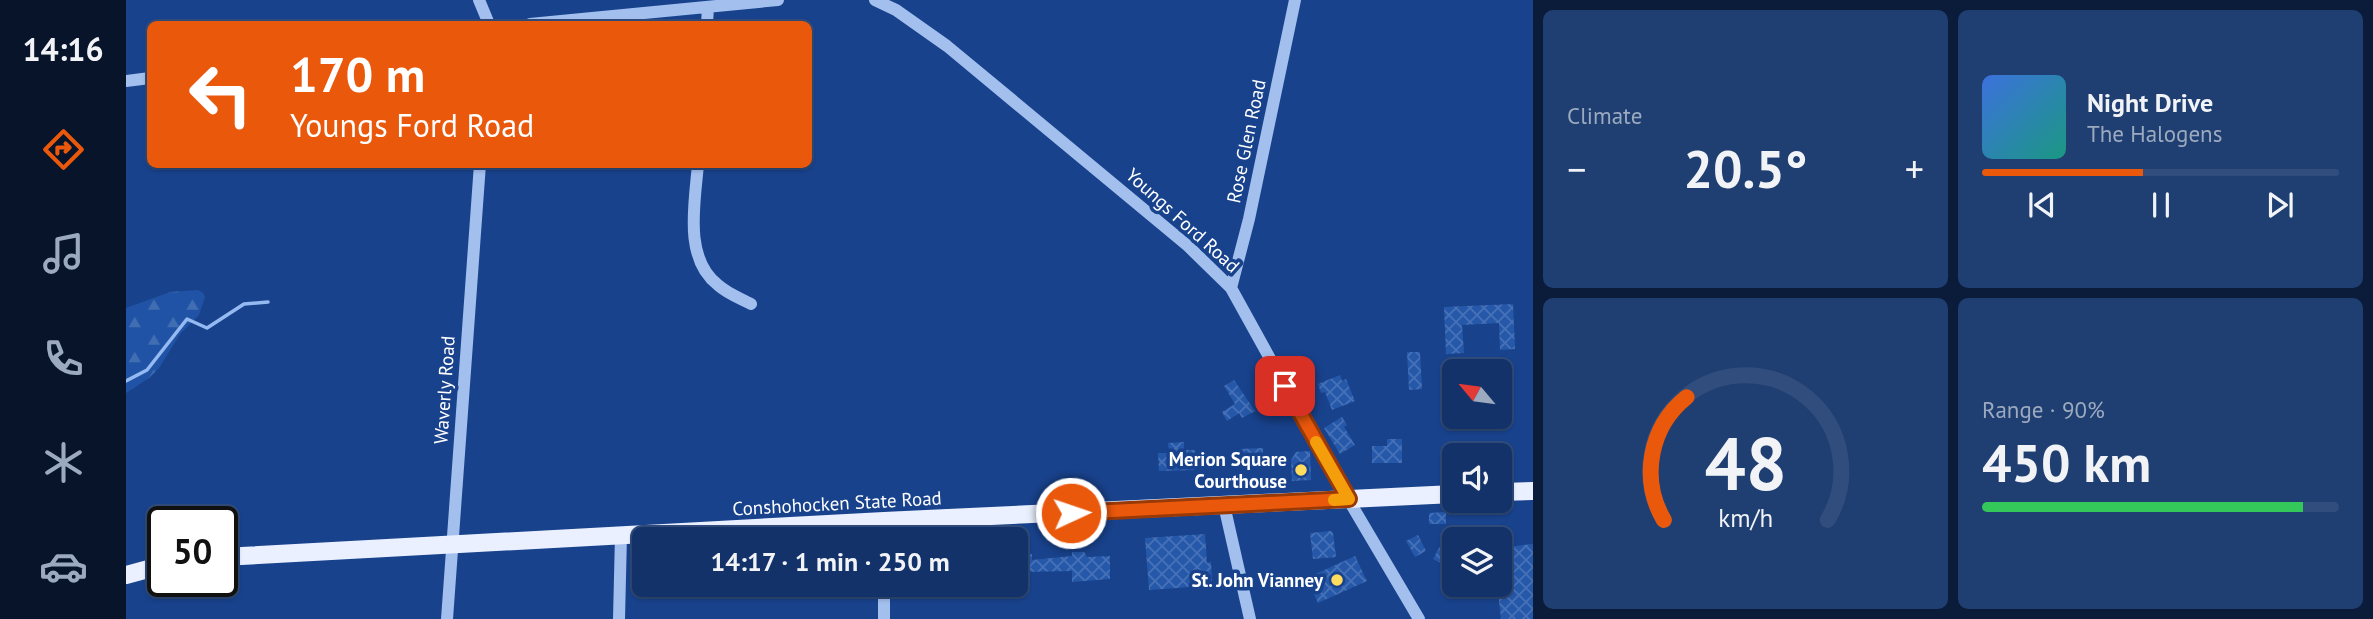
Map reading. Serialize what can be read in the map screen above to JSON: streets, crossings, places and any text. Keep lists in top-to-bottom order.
{
  "streets": {
    "main road": ["Conshohocken State Road"],
    "street": ["Rose Glen Road", "Youngs Ford Road", "Waverly Road"]
  },
  "crossings": [
    ["Rose Glen Road", "Youngs Ford Road"],
    ["Youngs Ford Road", "Conshohocken State Road"],
    ["Waverly Road", "Conshohocken State Road"]
  ],
  "places": ["Merion Square Courthouse", "St. John Vianney"],
  "north": "top left",
  "page": {
    "tabs": "14:16",
    "tile": [
      "Climate",
      ["Range · 90%", "450 km"]
    ],
    "turn": ["170 m", "Youngs Ford Road"],
    "song": ["Night Drive", "The Halogens"],
    "heat": ["−", "20.5°", "+"],
    "limit": "50",
    "trip": "14:17 · 1 min · 250 m",
    "gauge": ["48", "km/h"]
  }
}
